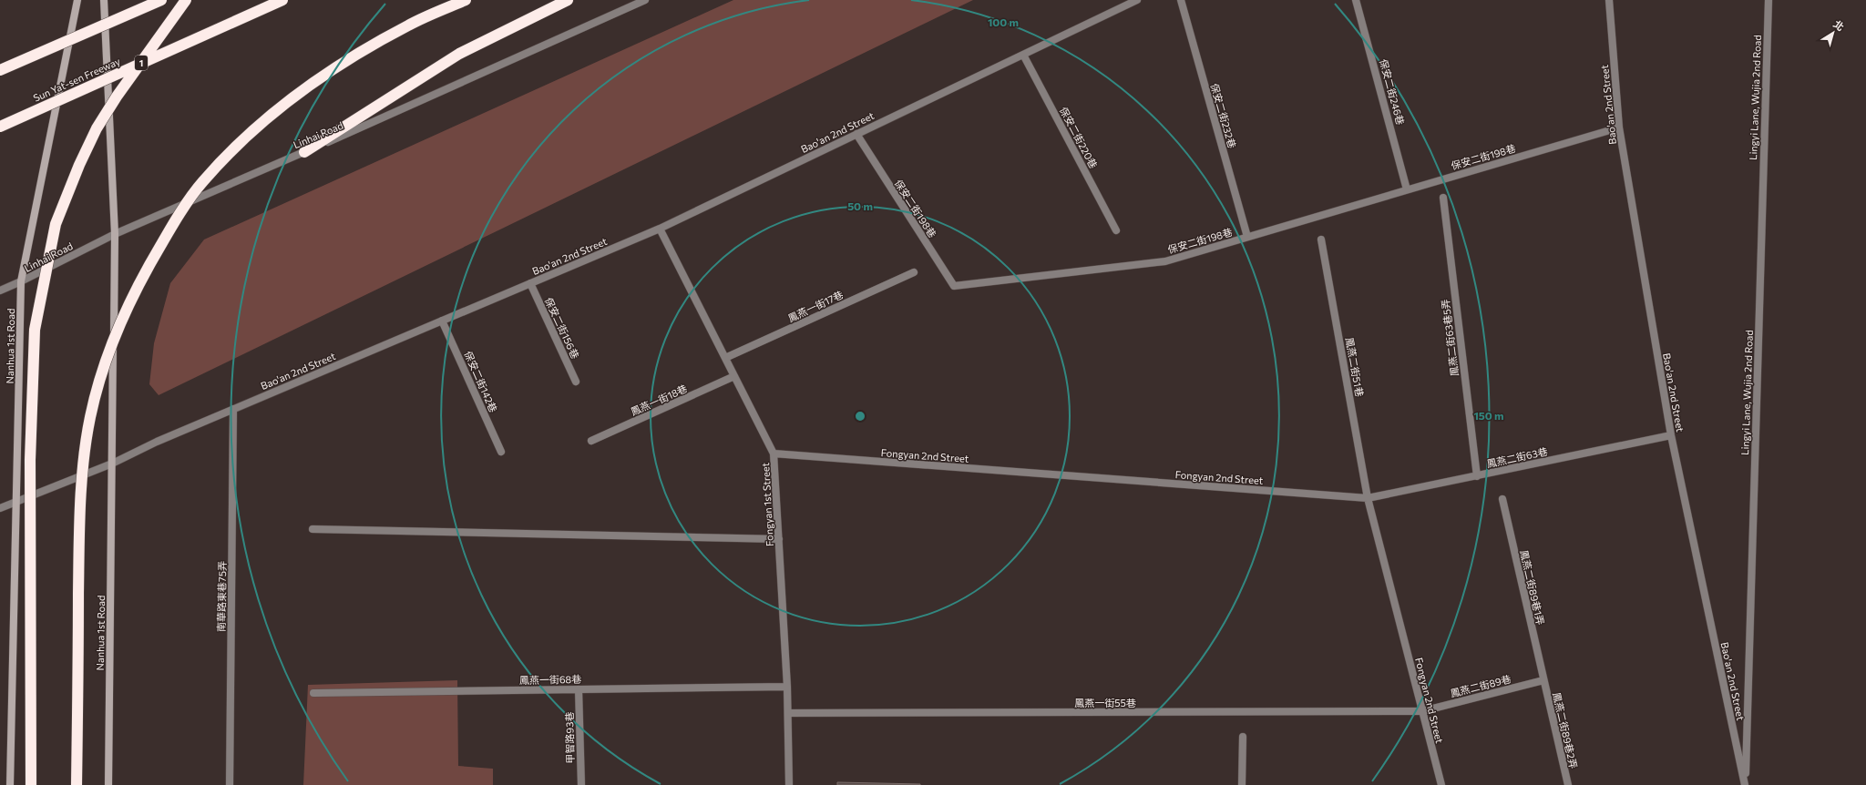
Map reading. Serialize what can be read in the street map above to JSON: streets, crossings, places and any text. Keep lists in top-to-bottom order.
{
  "streets": {
    "highway": ["1", "Sun Yat-sen Freeway"],
    "main road": ["Nanhua 1st Road"],
    "street": [
      "保安二街246巷",
      "Lingyi Lane, Wujia 2nd Road",
      "Bao'an 2nd Street",
      "保安二街232巷",
      "Linhai Road",
      "保安二街220巷",
      "保安二街198巷",
      "鳳燕一街17巷",
      "保安二街156巷",
      "鳳燕二街63巷5弄",
      "鳳燕二街51巷",
      "保安二街142巷",
      "鳳燕一街18巷",
      "Fongyan 2nd Street",
      "鳳燕二街63巷",
      "Fongyan 1st Street",
      "鳳燕二街89巷1弄",
      "南華路東巷75弄",
      "鳳燕一街68巷",
      "鳳燕二街89巷",
      "鳳燕一街55巷",
      "鳳燕二街89巷2弄",
      "甲智路93巷"
    ]
  },
  "crossings": [
    ["保安二街246巷", "保安二街198巷"],
    ["Lingyi Lane, Wujia 2nd Road", "Bao'an 2nd Street"],
    ["Bao'an 2nd Street", "保安二街220巷"],
    ["Bao'an 2nd Street", "保安二街198巷"],
    ["Bao'an 2nd Street", "保安二街156巷"],
    ["Bao'an 2nd Street", "Nanhua 1st Road"],
    ["Bao'an 2nd Street", "保安二街142巷"],
    ["Bao'an 2nd Street", "鳳燕二街63巷"],
    ["Bao'an 2nd Street", "Fongyan 1st Street"],
    ["Bao'an 2nd Street", "南華路東巷75弄"],
    ["保安二街232巷", "保安二街198巷"],
    ["Linhai Road", "Nanhua 1st Road"],
    ["鳳燕一街17巷", "Fongyan 1st Street"],
    ["鳳燕二街63巷5弄", "鳳燕二街63巷"],
    ["鳳燕二街51巷", "Fongyan 2nd Street"],
    ["鳳燕二街51巷", "鳳燕二街63巷"],
    ["鳳燕一街18巷", "Fongyan 1st Street"],
    ["Fongyan 2nd Street", "鳳燕二街63巷"],
    ["Fongyan 2nd Street", "Fongyan 1st Street"],
    ["Fongyan 2nd Street", "鳳燕二街89巷"],
    ["Fongyan 2nd Street", "鳳燕一街55巷"],
    ["Fongyan 1st Street", "鳳燕一街68巷"],
    ["Fongyan 1st Street", "鳳燕一街55巷"],
    ["鳳燕二街89巷1弄", "鳳燕二街89巷"],
    ["鳳燕二街89巷1弄", "鳳燕二街89巷2弄"],
    ["鳳燕一街68巷", "甲智路93巷"],
    ["鳳燕二街89巷", "鳳燕一街55巷"],
    ["鳳燕二街89巷", "鳳燕二街89巷2弄"]
  ],
  "north": "top right",
  "rings": ["100 m", "50 m", "150 m"]
}
